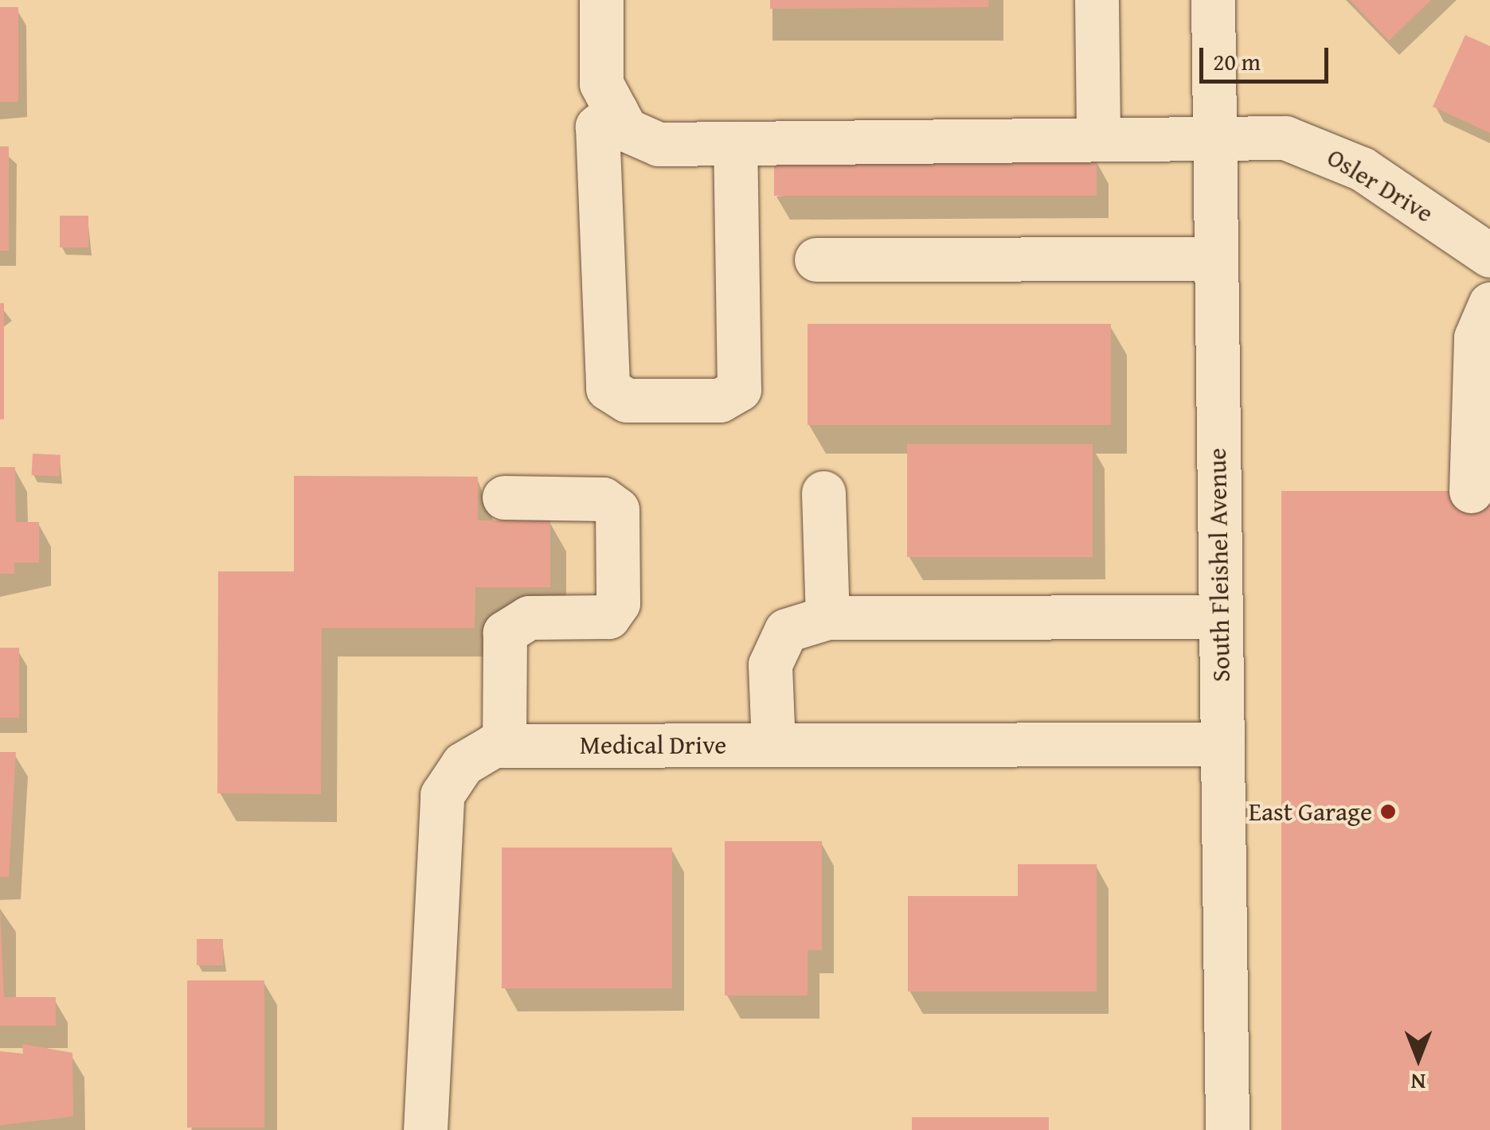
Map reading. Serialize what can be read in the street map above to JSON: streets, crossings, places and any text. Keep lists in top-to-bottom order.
{
  "streets": {
    "street": ["Osler Drive", "South Fleishel Avenue", "Medical Drive"]
  },
  "crossings": [
    ["Osler Drive", "South Fleishel Avenue"],
    ["South Fleishel Avenue", "Medical Drive"]
  ],
  "places": ["East Garage"],
  "scale_bar": "20 m",
  "north": "bottom"
}
